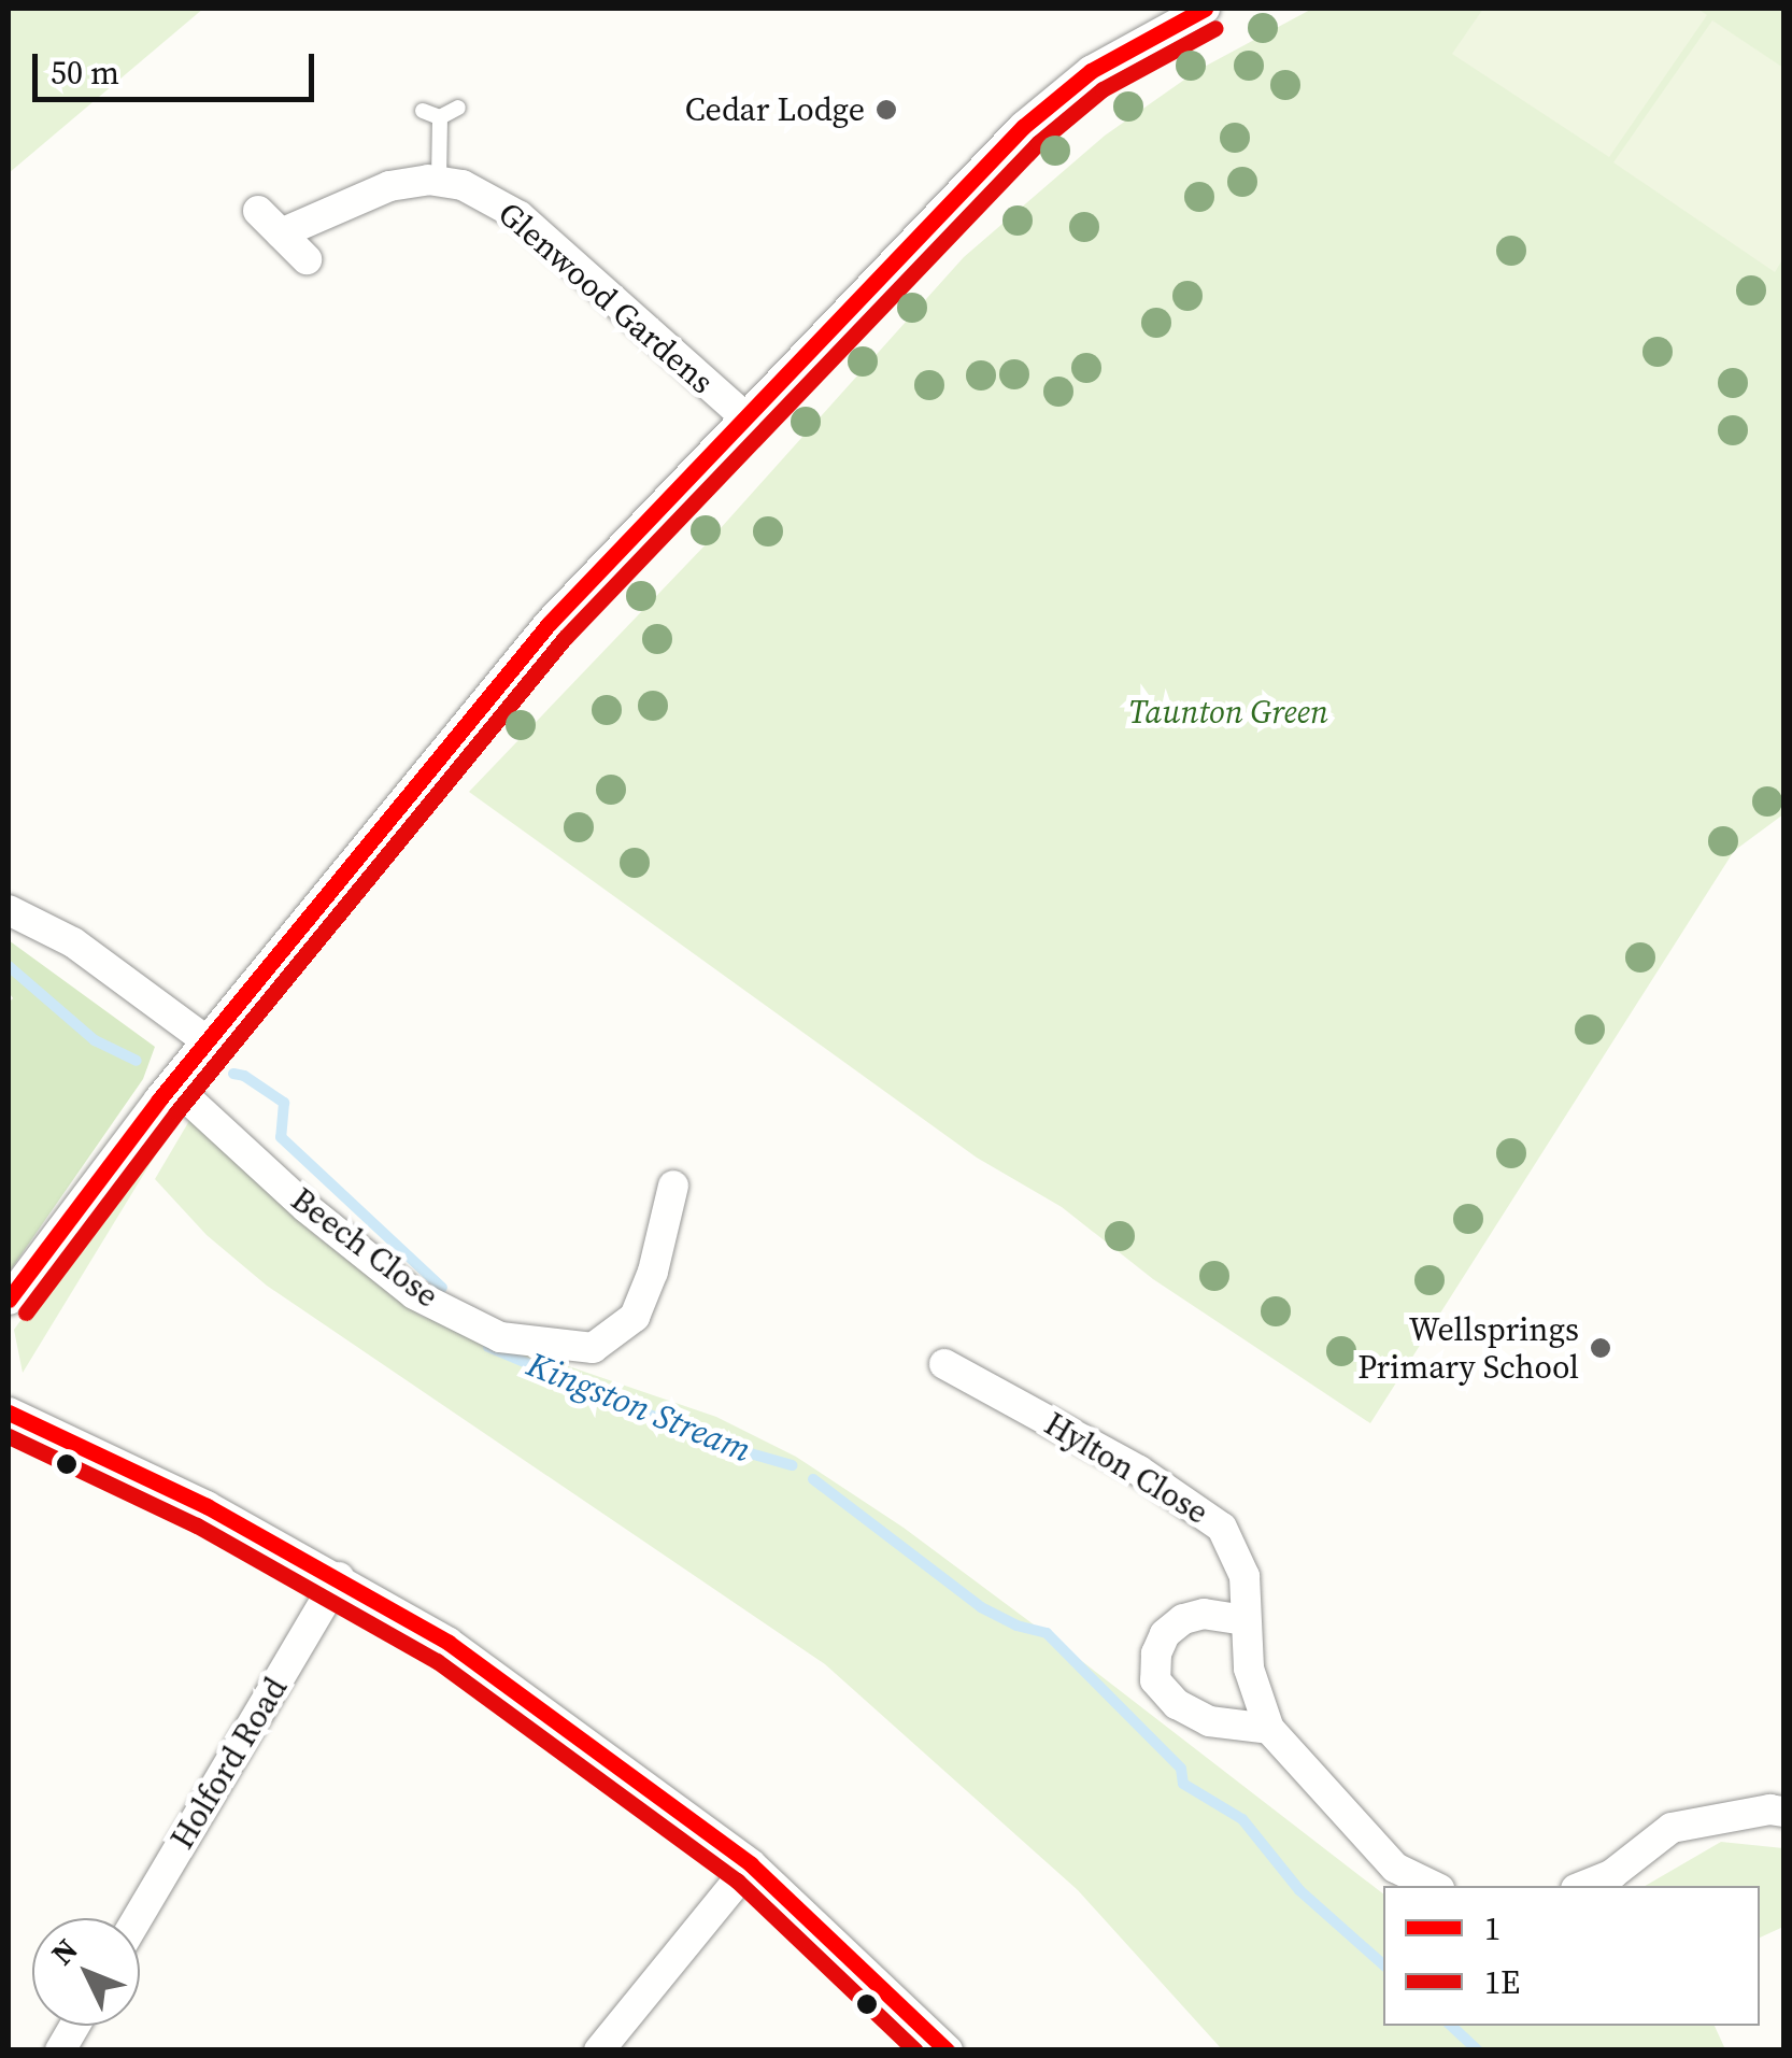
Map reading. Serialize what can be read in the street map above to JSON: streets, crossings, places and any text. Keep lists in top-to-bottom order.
{
  "streets": {
    "street": [
      "Glenwood Gardens",
      "Beech Close",
      "Hylton Close",
      "Holford Road"
    ]
  },
  "water": ["Kingston Stream"],
  "parks": ["Taunton Green"],
  "places": ["Cedar Lodge", "Wellsprings Primary School"],
  "lines": ["transit line 1", "transit line 1E"],
  "legend": ["1", "1E"],
  "scale_bar": "50 m",
  "north": "top left"
}
